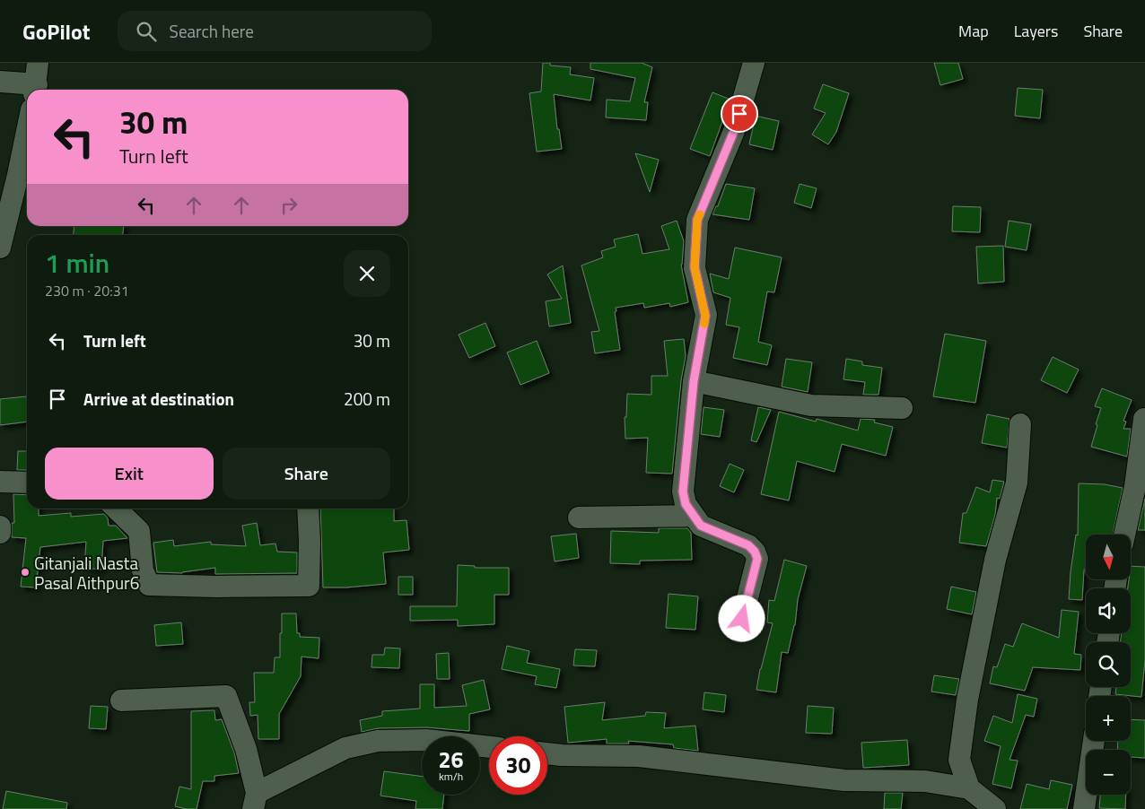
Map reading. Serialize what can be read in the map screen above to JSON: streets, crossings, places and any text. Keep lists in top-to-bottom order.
{
  "places": ["Gitanjali Nasta Pasal Aithpur6"],
  "north": "bottom",
  "page": {
    "header": "GoPilot",
    "search": "Search here",
    "nav": ["Map", "Layers", "Share"],
    "turn": ["30 m", "Turn left"],
    "heading": ["1 min", "230 m · 20:31"],
    "list": [
      {
        "name": "Turn left",
        "value": "30 m"
      },
      {
        "name": "Arrive at destination",
        "value": "200 m"
      }
    ],
    "buttons": ["Exit", "Share"],
    "map_buttons": ["+", "−"],
    "speed": "26 km/h",
    "limit": "30"
  }
}
